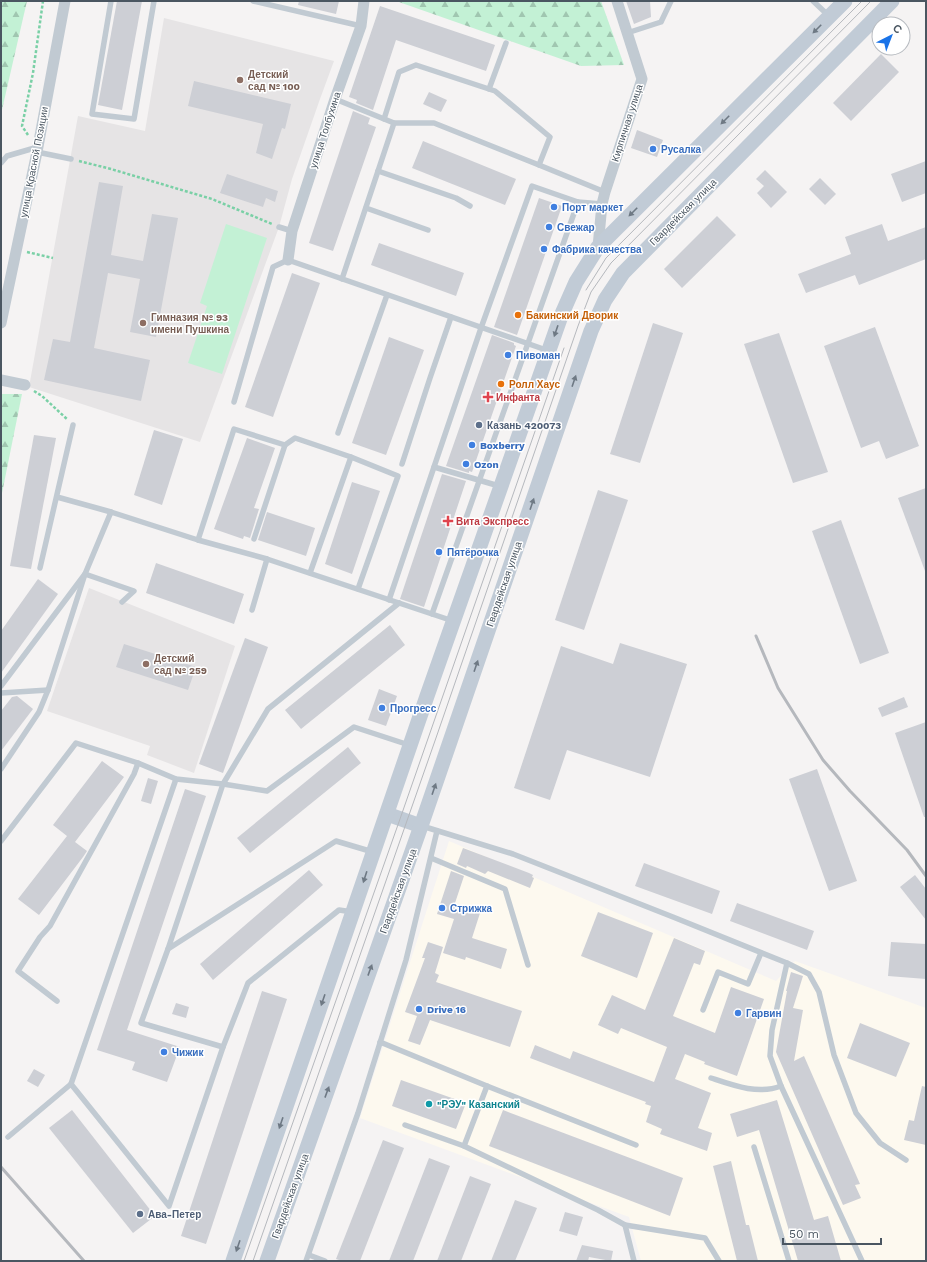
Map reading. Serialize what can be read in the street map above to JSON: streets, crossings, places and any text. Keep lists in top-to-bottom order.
{
  "streets": {
    "main road": ["Гвардейская улица"],
    "street": ["Кирпичная улица", "улица Толбухина", "улица Красной Позиции"]
  },
  "places": {
    "other": [
      "Детский сад № 100",
      "Русалка",
      "Порт маркет",
      "Свежар",
      "Фабрика качества",
      "Бакинский Дворик",
      "Гимназия № 93 имени Пушкина",
      "Пивоман",
      "Ролл Хаус",
      "Казань 420073",
      "Boxberry",
      "Ozon",
      "Пятёрочка",
      "Детский сад № 259",
      "Прогресс",
      "Стрижка",
      "Drive 16",
      "Гарвин",
      "Чижик",
      "\"РЭУ\" Казанский",
      "Ава-Петер"
    ],
    "health": ["Инфанта", "Вита Экспресс"]
  },
  "scale_bar": "50 m",
  "north": "top right"
}
